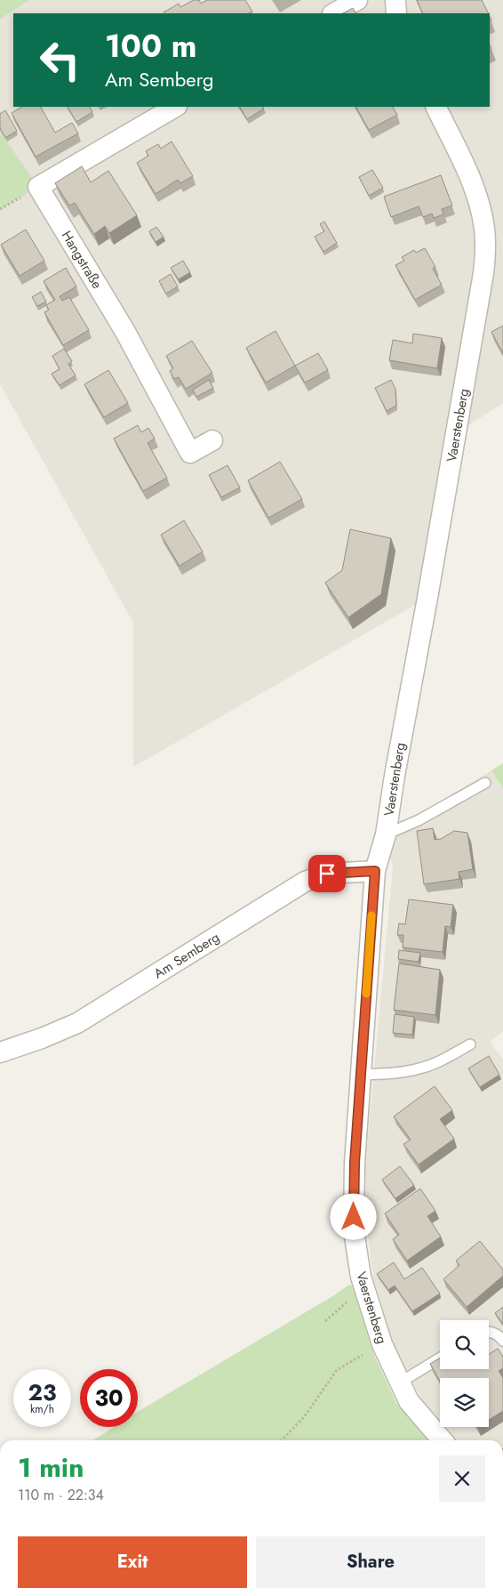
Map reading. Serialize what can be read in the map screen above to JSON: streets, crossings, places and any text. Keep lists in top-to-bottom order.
{
  "streets": {
    "street": ["Hangstraße", "Vaerstenberg", "Am Semberg"]
  },
  "crossings": [
    ["Vaerstenberg", "Am Semberg"]
  ],
  "page": {
    "turn": ["100 m", "Am Semberg"],
    "speed": "23 km/h",
    "limit": "30",
    "heading": ["1 min", "110 m · 22:34"],
    "buttons": ["Exit", "Share"]
  }
}
